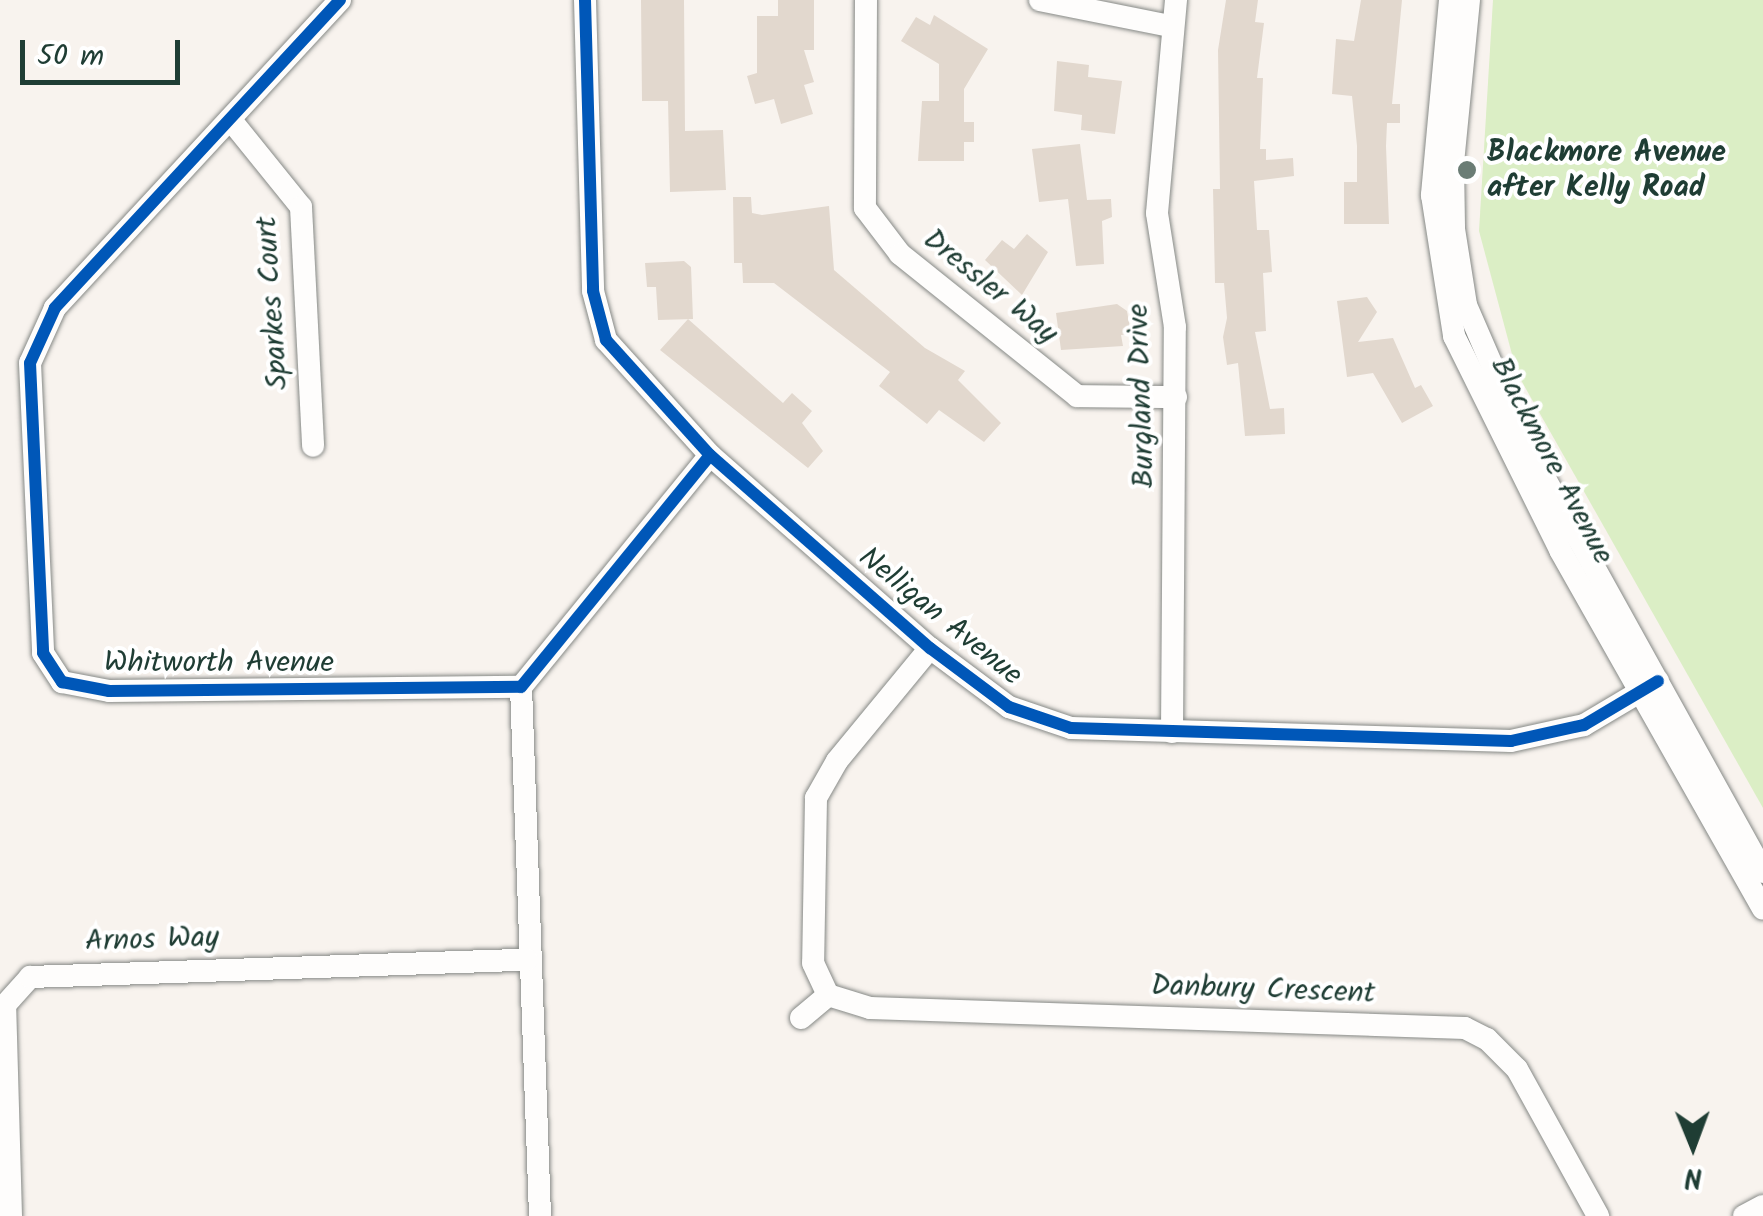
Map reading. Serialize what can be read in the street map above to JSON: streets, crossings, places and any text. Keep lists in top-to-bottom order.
{
  "streets": {
    "street": [
      "Dressler Way",
      "Sparkes Court",
      "Burgland Drive",
      "Blackmore Avenue",
      "Nelligan Avenue",
      "Whitworth Avenue",
      "Arnos Way",
      "Danbury Crescent"
    ]
  },
  "crossings": [
    ["Dressler Way", "Burgland Drive"],
    ["Sparkes Court", "Whitworth Avenue"],
    ["Burgland Drive", "Nelligan Avenue"],
    ["Blackmore Avenue", "Nelligan Avenue"]
  ],
  "places": ["Blackmore Avenue after Kelly Road"],
  "scale_bar": "50 m",
  "north": "bottom"
}
